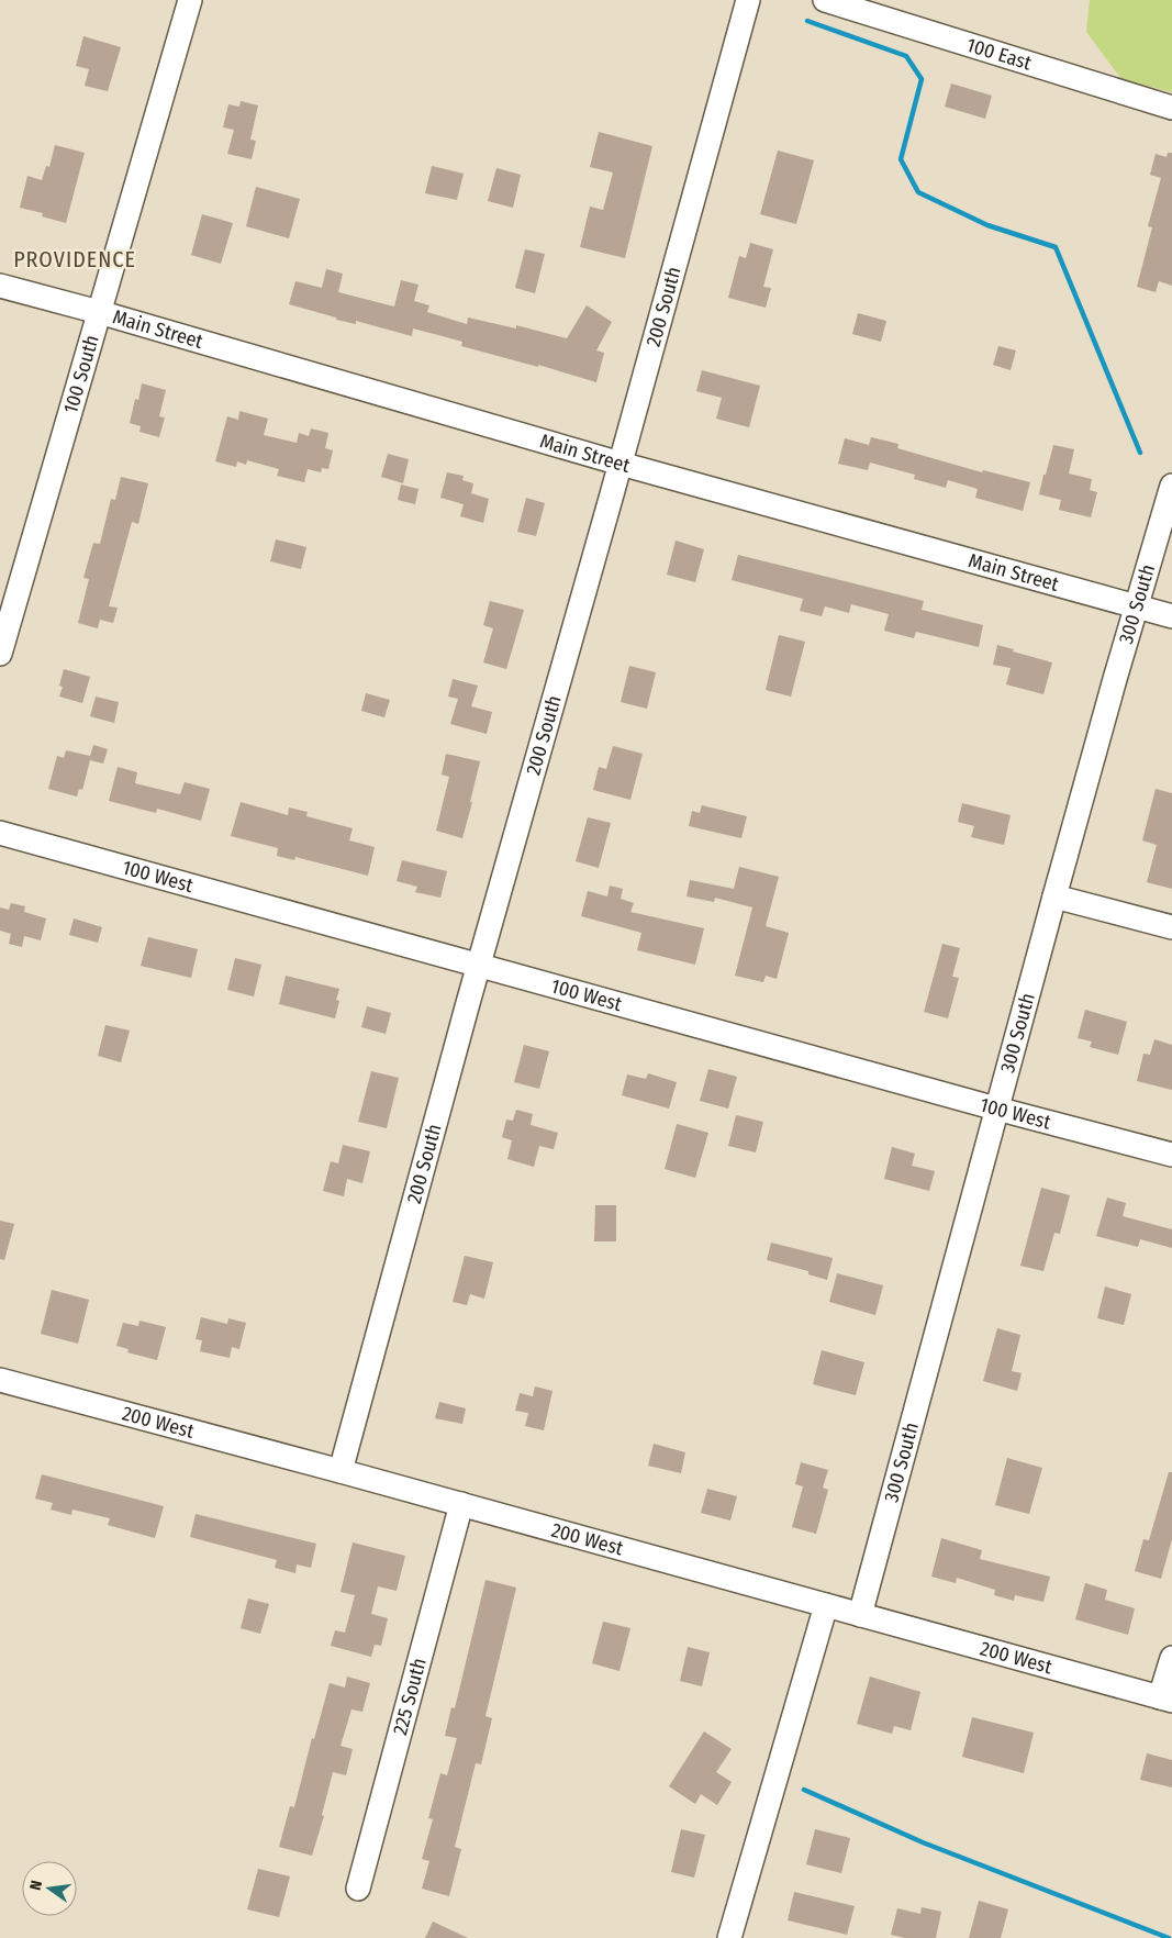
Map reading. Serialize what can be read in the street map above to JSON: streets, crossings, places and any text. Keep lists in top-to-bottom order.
{
  "streets": {
    "street": [
      "100 East",
      "200 South",
      "Main Street",
      "100 South",
      "300 South",
      "100 West",
      "200 West",
      "225 South"
    ]
  },
  "crossings": [
    ["200 South", "Main Street"],
    ["200 South", "100 West"],
    ["200 South", "200 West"],
    ["Main Street", "100 South"],
    ["Main Street", "300 South"],
    ["300 South", "100 West"],
    ["300 South", "200 West"],
    ["200 West", "225 South"]
  ],
  "districts": ["PROVIDENCE"],
  "north": "left"
}
